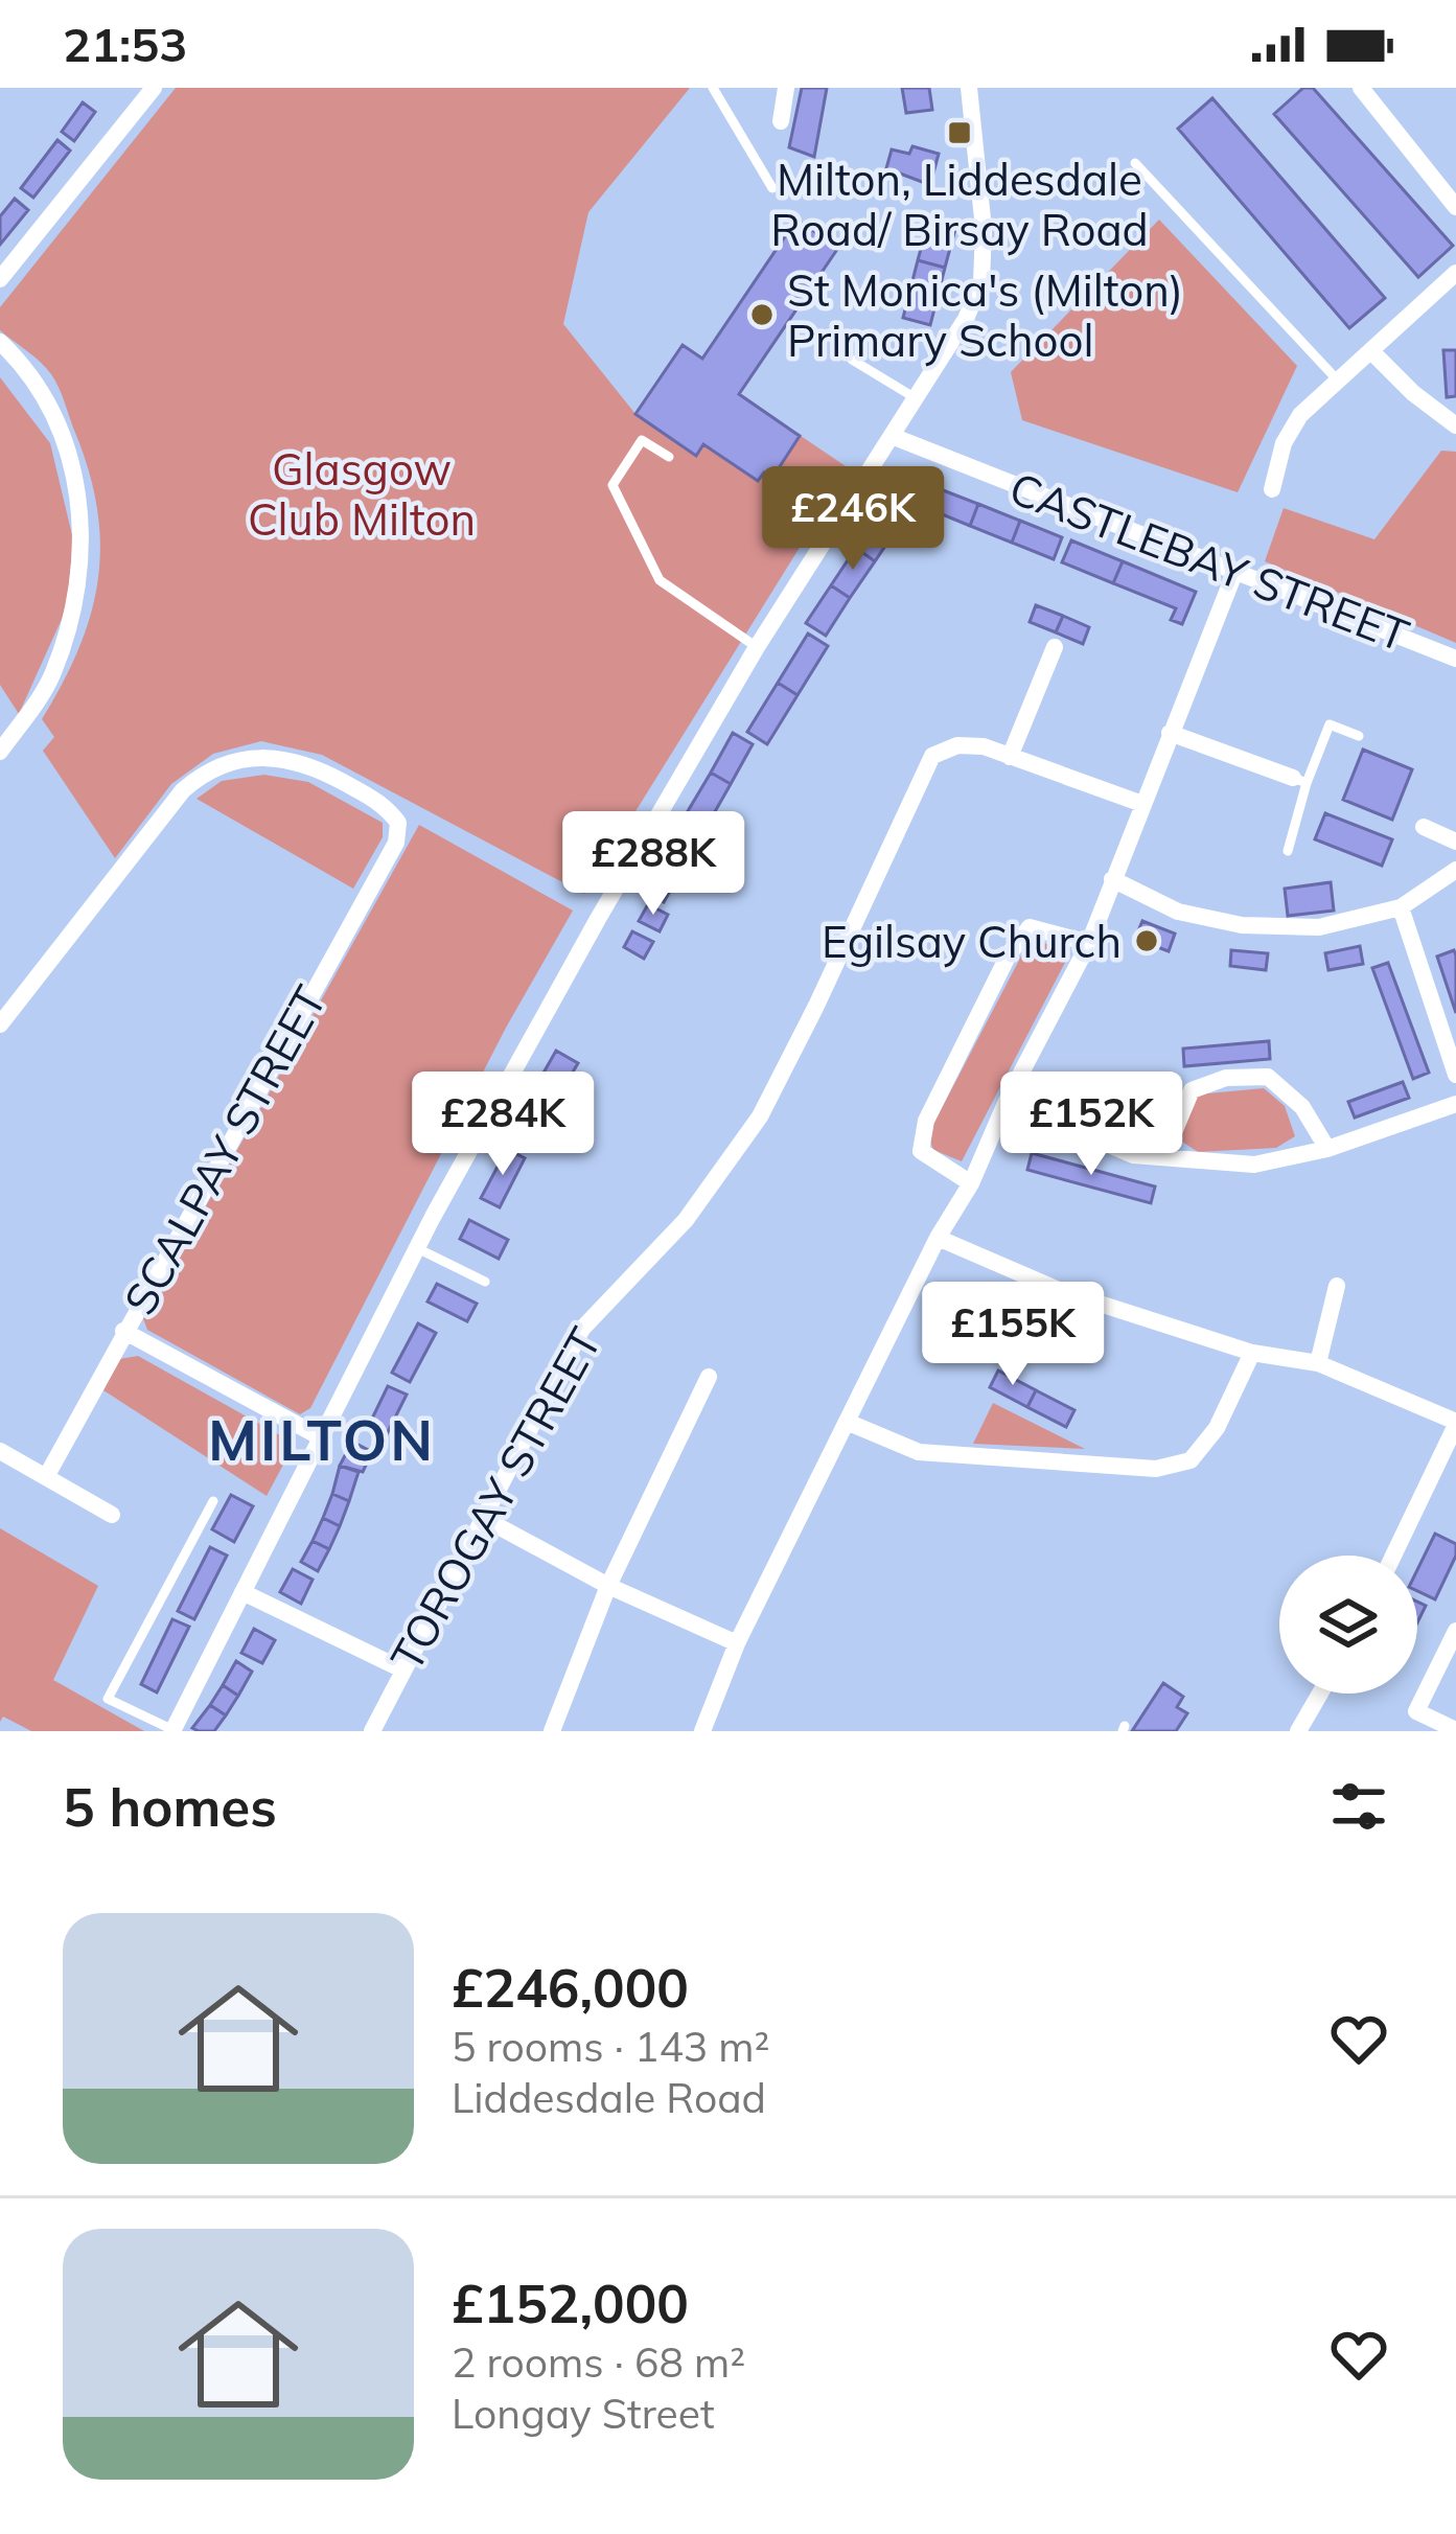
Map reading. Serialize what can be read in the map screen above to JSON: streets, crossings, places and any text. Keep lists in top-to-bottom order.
{
  "streets": {
    "street": ["CASTLEBAY STREET", "SCALPAY STREET", "TOROGAY STREET"]
  },
  "districts": ["MILTON"],
  "parks": ["Glasgow Club Milton"],
  "places": {
    "transit": ["Milton, Liddesdale Road/ Birsay Road"],
    "other": ["St Monica's (Milton) Primary School", "Egilsay Church"]
  },
  "page": {
    "status": "21:53",
    "price": [
      "£246K",
      "£288K",
      "£284K",
      "£152K",
      "£155K"
    ],
    "heading": "5 homes",
    "list": [
      {
        "name": "£246,000",
        "note": "5 rooms · 143 m² · Liddesdale Road"
      },
      {
        "name": "£152,000",
        "note": "2 rooms · 68 m² · Longay Street"
      }
    ]
  }
}
